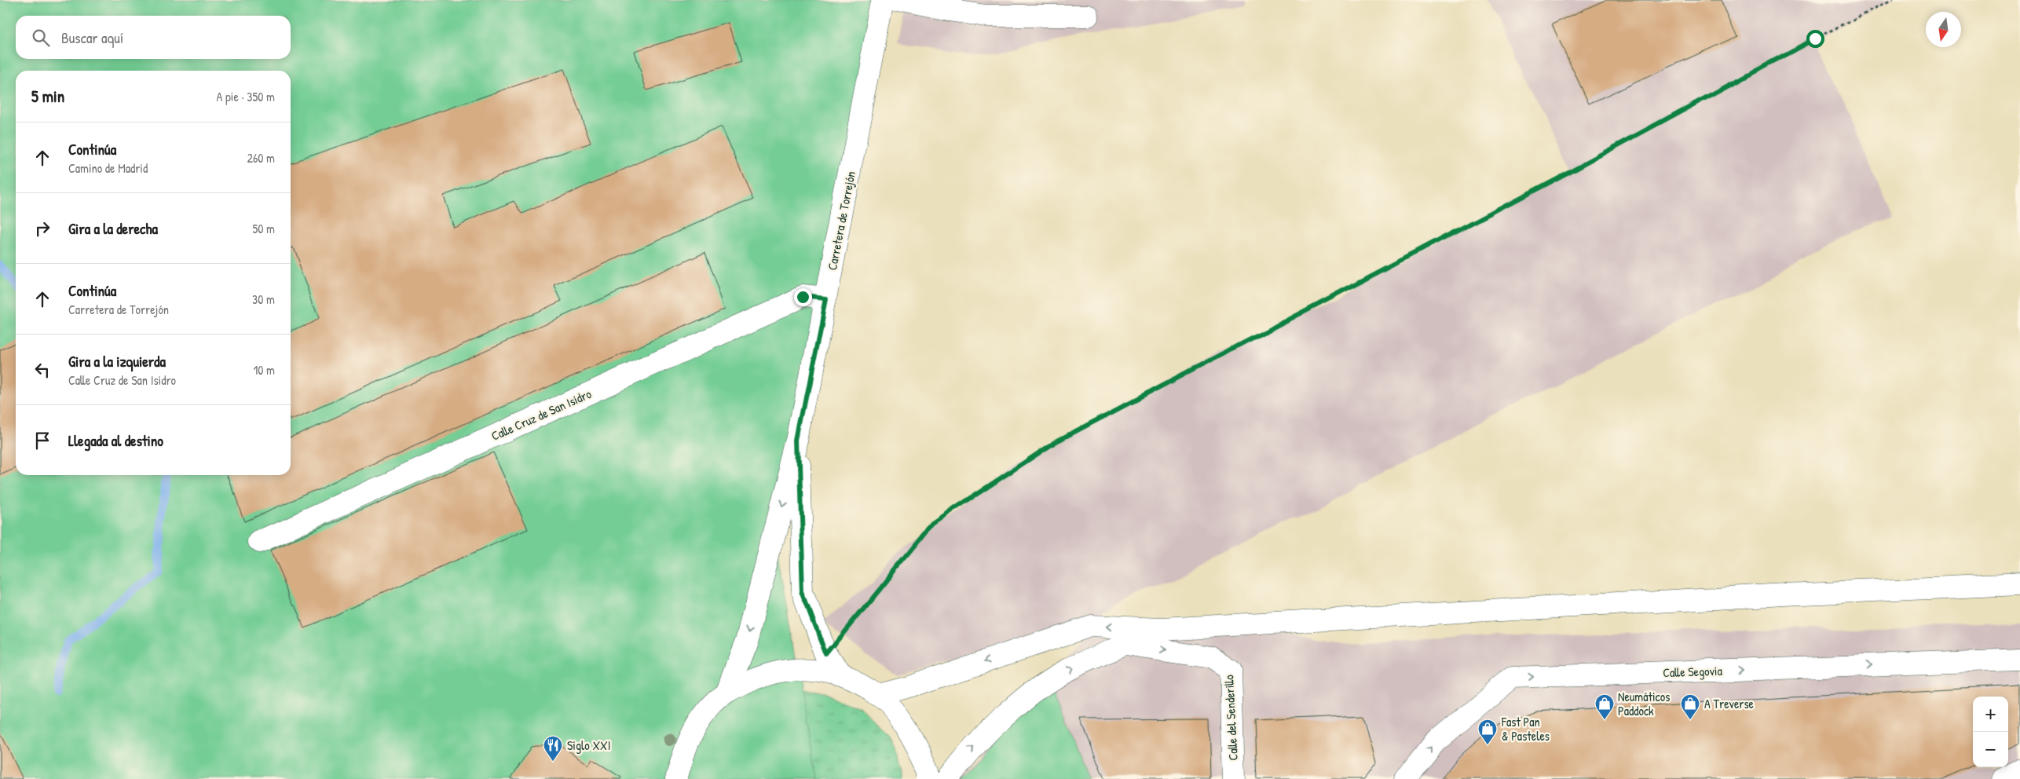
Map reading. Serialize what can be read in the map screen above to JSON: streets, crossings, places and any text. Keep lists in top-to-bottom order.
{
  "streets": {
    "street": [
      "Carretera de Torrejón",
      "Calle Cruz de San Isidro",
      "Calle Segovia",
      "Calle del Senderillo"
    ]
  },
  "crossings": [
    ["Carretera de Torrejón", "Calle Cruz de San Isidro"]
  ],
  "places": {
    "shop": ["Neumáticos Paddock", "A Treverse", "Fast Pan & Pasteles"],
    "restaurant": ["Siglo XXI"]
  },
  "north": "bottom",
  "page": {
    "search": "Buscar aquí",
    "heading": ["5 min", "A pie · 350 m"],
    "list": [
      ["Continúa", "Camino de Madrid", "260 m"],
      ["Gira a la derecha", "50 m"],
      ["Continúa", "Carretera de Torrejón", "30 m"],
      ["Gira a la izquierda", "Calle Cruz de San Isidro", "10 m"],
      "Llegada al destino"
    ],
    "map_buttons": ["+", "−"]
  }
}
